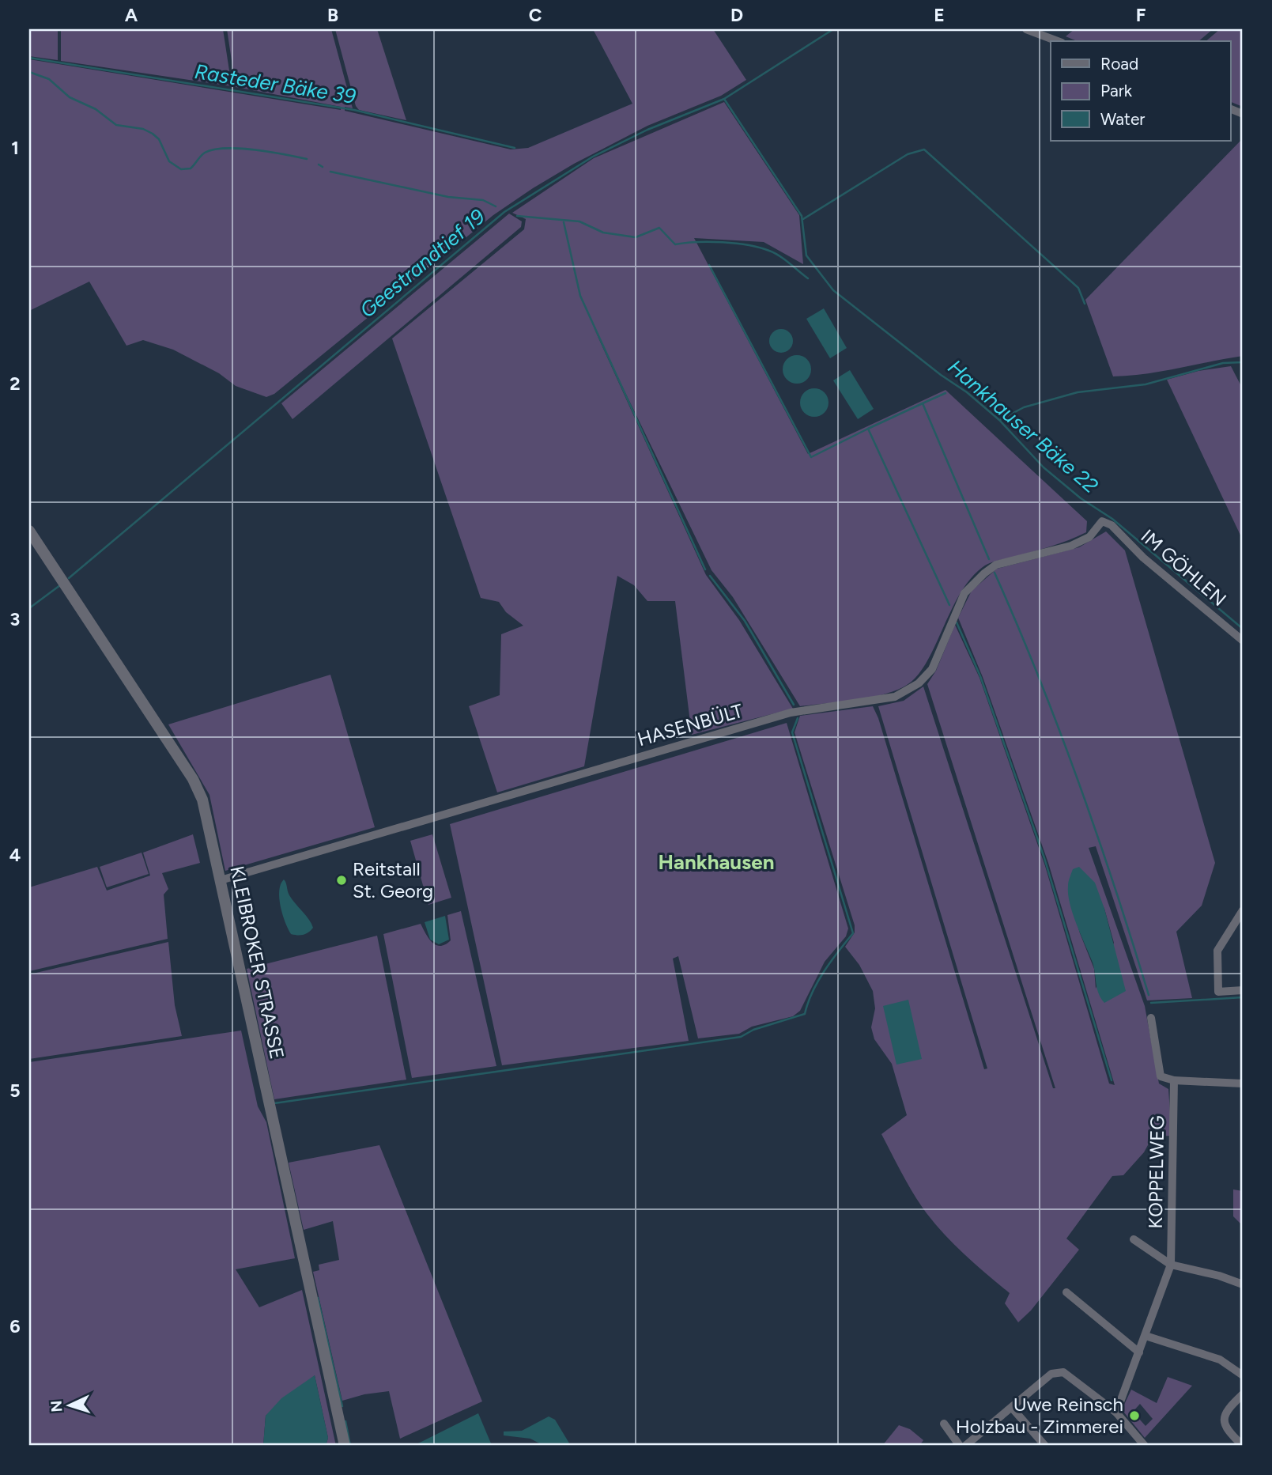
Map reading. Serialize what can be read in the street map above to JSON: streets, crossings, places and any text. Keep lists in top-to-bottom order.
{
  "streets": {
    "street": [
      "IM GÖHLEN",
      "HASENBÜLT",
      "KLEIBROKER STRASSE",
      "KOPPELWEG"
    ]
  },
  "crossings": [
    ["IM GÖHLEN", "HASENBÜLT"],
    ["HASENBÜLT", "KLEIBROKER STRASSE"]
  ],
  "districts": ["Hankhausen"],
  "water": ["Rasteder Bäke 39", "Geestrandtief 19", "Hankhauser Bäke 22"],
  "places": ["Reitstall St. Georg", "Uwe Reinsch Holzbau - Zimmerei"],
  "legend": ["Road", "Park", "Water"],
  "north": "left",
  "grid": {
    "columns": [
      "A",
      "B",
      "C",
      "D",
      "E",
      "F"
    ],
    "rows": [
      "1",
      "2",
      "3",
      "4",
      "5",
      "6"
    ]
  }
}
